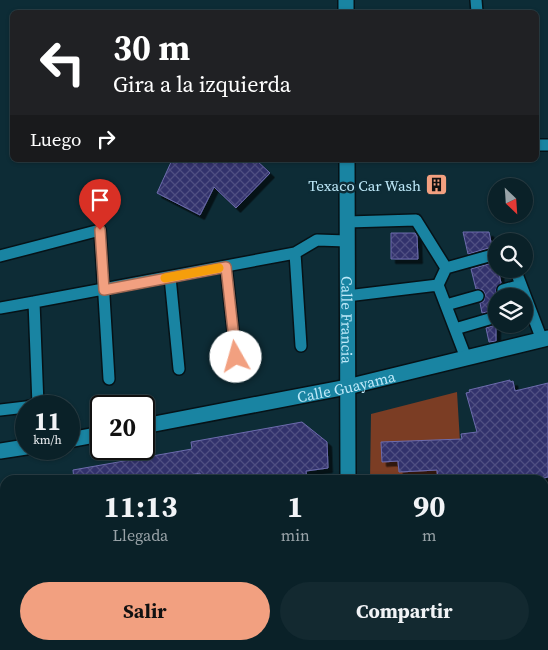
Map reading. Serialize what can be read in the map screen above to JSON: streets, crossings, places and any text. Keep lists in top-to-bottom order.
{
  "streets": {
    "street": ["Calle Francia", "Calle Guayama"]
  },
  "crossings": [
    ["Calle Francia", "Calle Guayama"]
  ],
  "places": {
    "building": ["Texaco Car Wash"]
  },
  "north": "bottom right",
  "page": {
    "turn": ["30 m", "Gira a la izquierda"],
    "then": "Luego",
    "speed": "11 km/h",
    "limit": "20",
    "eta": [
      "11:13",
      "Llegada",
      "1",
      "min",
      "90",
      "m"
    ],
    "buttons": ["Salir", "Compartir"]
  }
}
